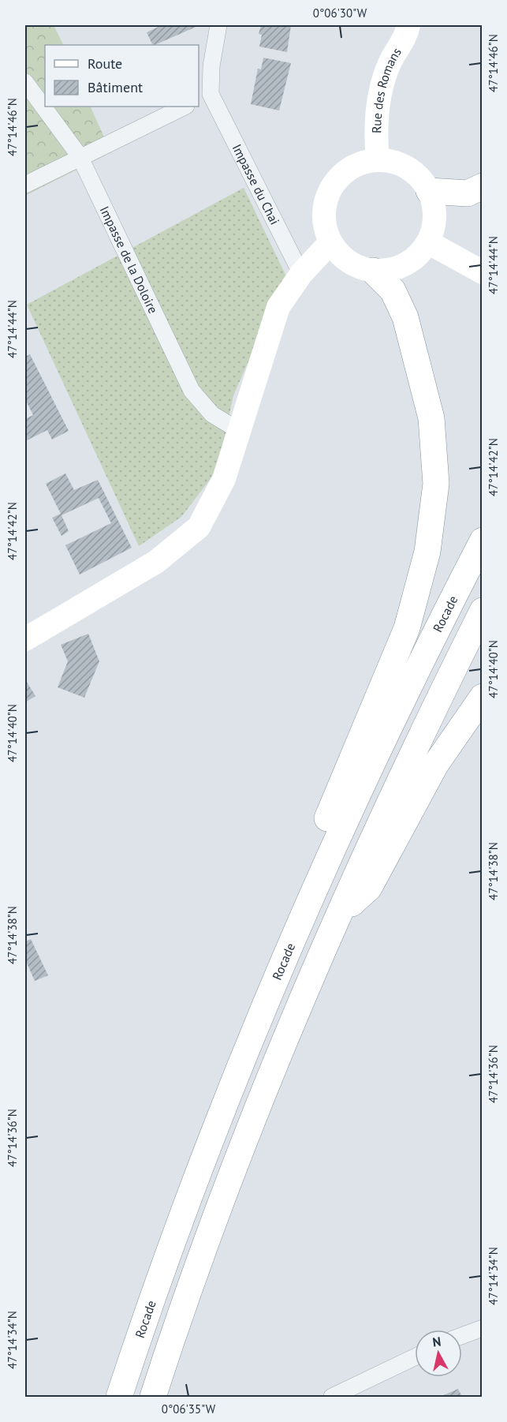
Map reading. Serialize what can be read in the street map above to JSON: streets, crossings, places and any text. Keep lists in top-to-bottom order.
{
  "streets": {
    "highway": ["Rocade"],
    "street": ["Rue des Romans", "Impasse du Chai", "Impasse de la Doloire"]
  },
  "legend": ["Route", "Bâtiment"],
  "north": "top",
  "coordinates": [
    "0°06'30\"W",
    "47°14'46\"N",
    "47°14'44\"N",
    "47°14'42\"N",
    "47°14'40\"N",
    "47°14'38\"N",
    "47°14'36\"N",
    "47°14'34\"N",
    "0°06'35\"W"
  ]
}
